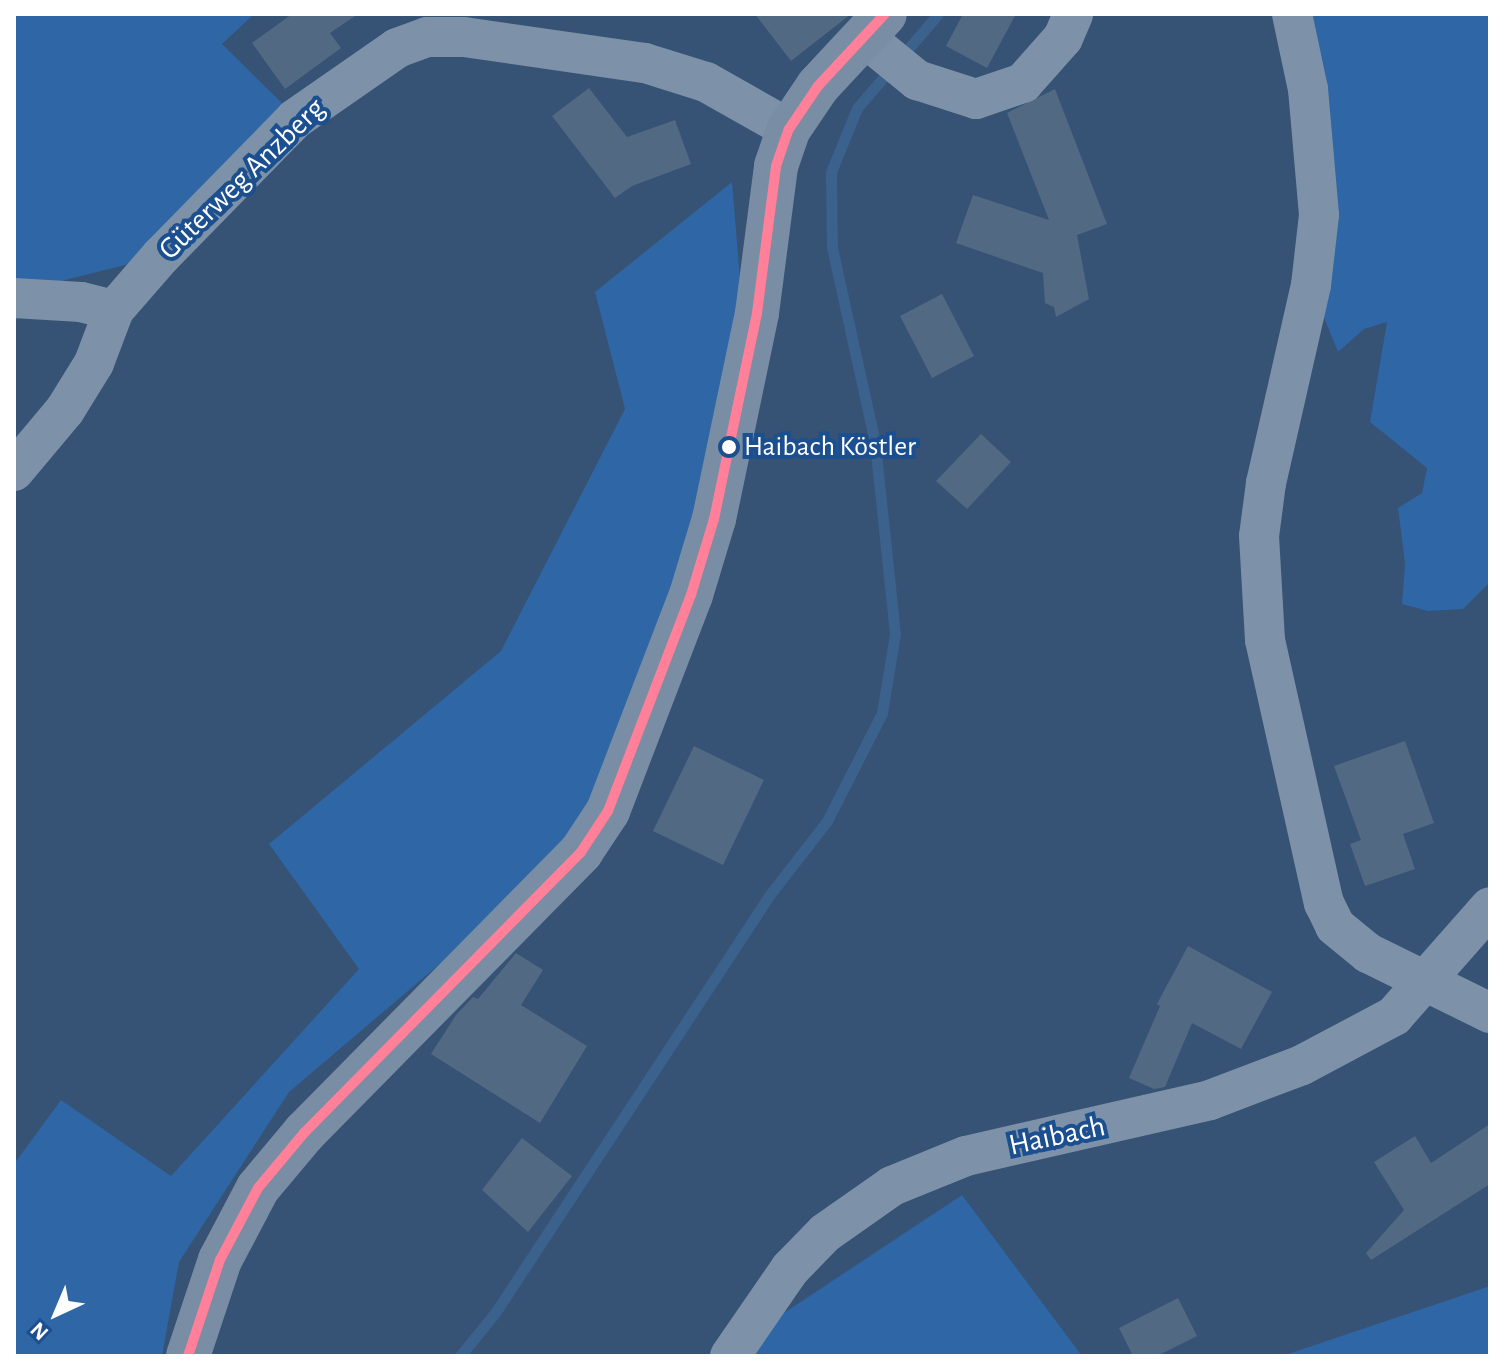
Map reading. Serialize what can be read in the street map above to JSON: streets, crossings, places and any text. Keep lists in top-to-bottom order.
{
  "streets": {
    "street": ["Güterweg Anzberg", "Haibach"]
  },
  "places": ["Haibach Köstler"],
  "north": "bottom left"
}
